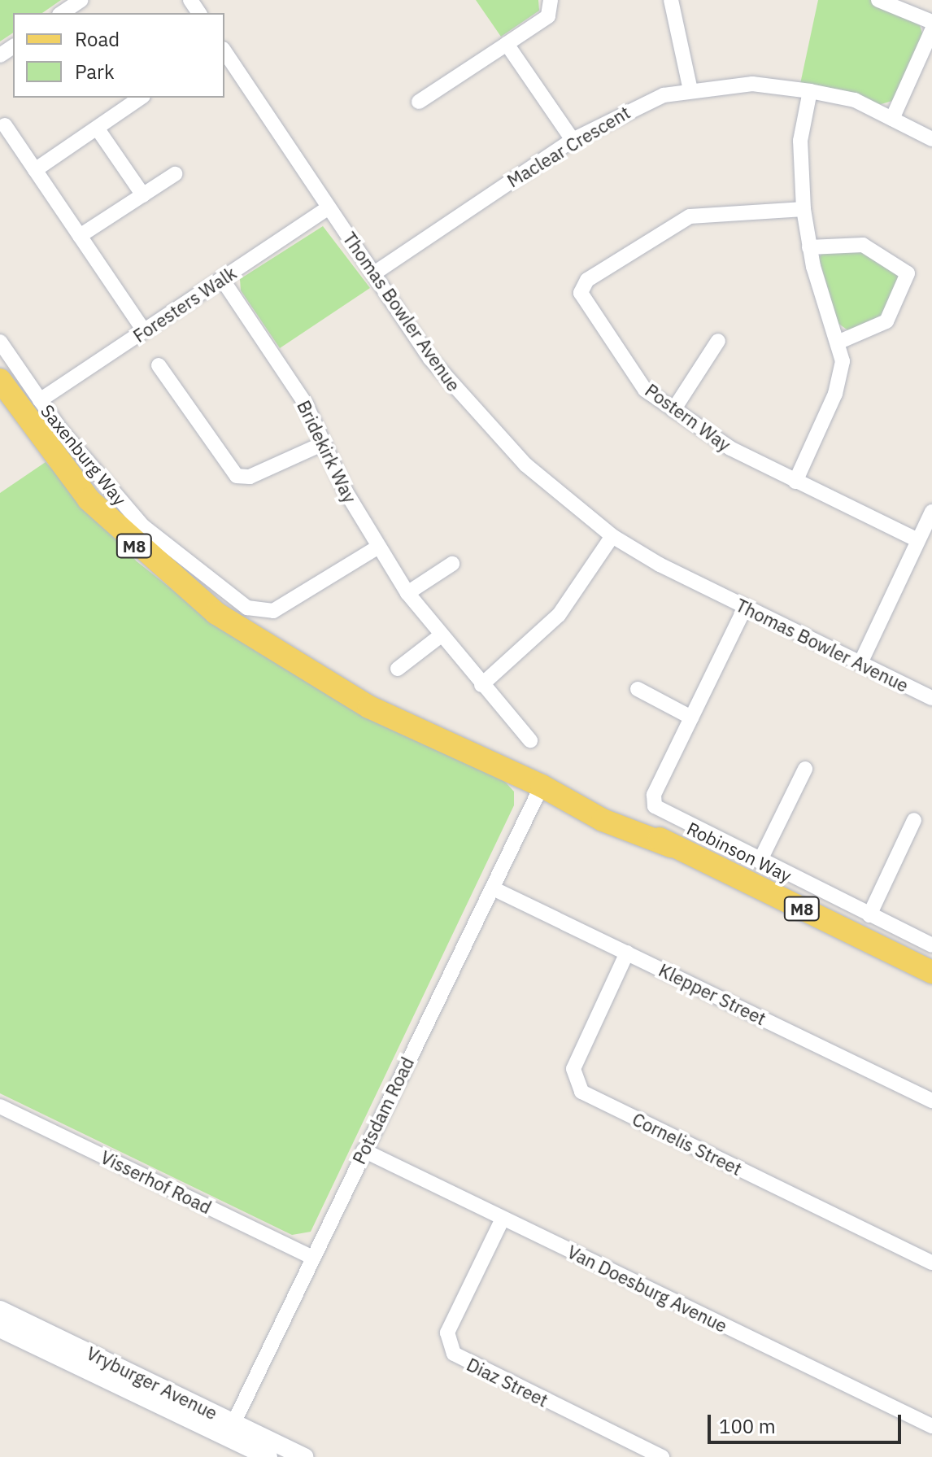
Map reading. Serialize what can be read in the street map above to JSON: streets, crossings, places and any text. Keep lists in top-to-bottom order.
{
  "streets": {
    "main road": ["M8"],
    "street": [
      "Maclear Crescent",
      "Foresters Walk",
      "Thomas Bowler Avenue",
      "Postern Way",
      "Bridekirk Way",
      "Saxenburg Way",
      "Robinson Way",
      "Klepper Street",
      "Potsdam Road",
      "Cornelis Street",
      "Visserhof Road",
      "Van Doesburg Avenue",
      "Diaz Street",
      "Vryburger Avenue"
    ]
  },
  "crossings": [
    ["Maclear Crescent", "Thomas Bowler Avenue"],
    ["Foresters Walk", "Thomas Bowler Avenue"],
    ["Foresters Walk", "Bridekirk Way"],
    ["Foresters Walk", "Saxenburg Way"],
    ["Bridekirk Way", "Saxenburg Way"],
    ["M8", "Potsdam Road"],
    ["Klepper Street", "Potsdam Road"],
    ["Klepper Street", "Cornelis Street"],
    ["Potsdam Road", "Visserhof Road"],
    ["Potsdam Road", "Van Doesburg Avenue"],
    ["Potsdam Road", "Vryburger Avenue"],
    ["Van Doesburg Avenue", "Diaz Street"]
  ],
  "legend": ["Road", "Park"],
  "scale_bar": "100 m"
}
